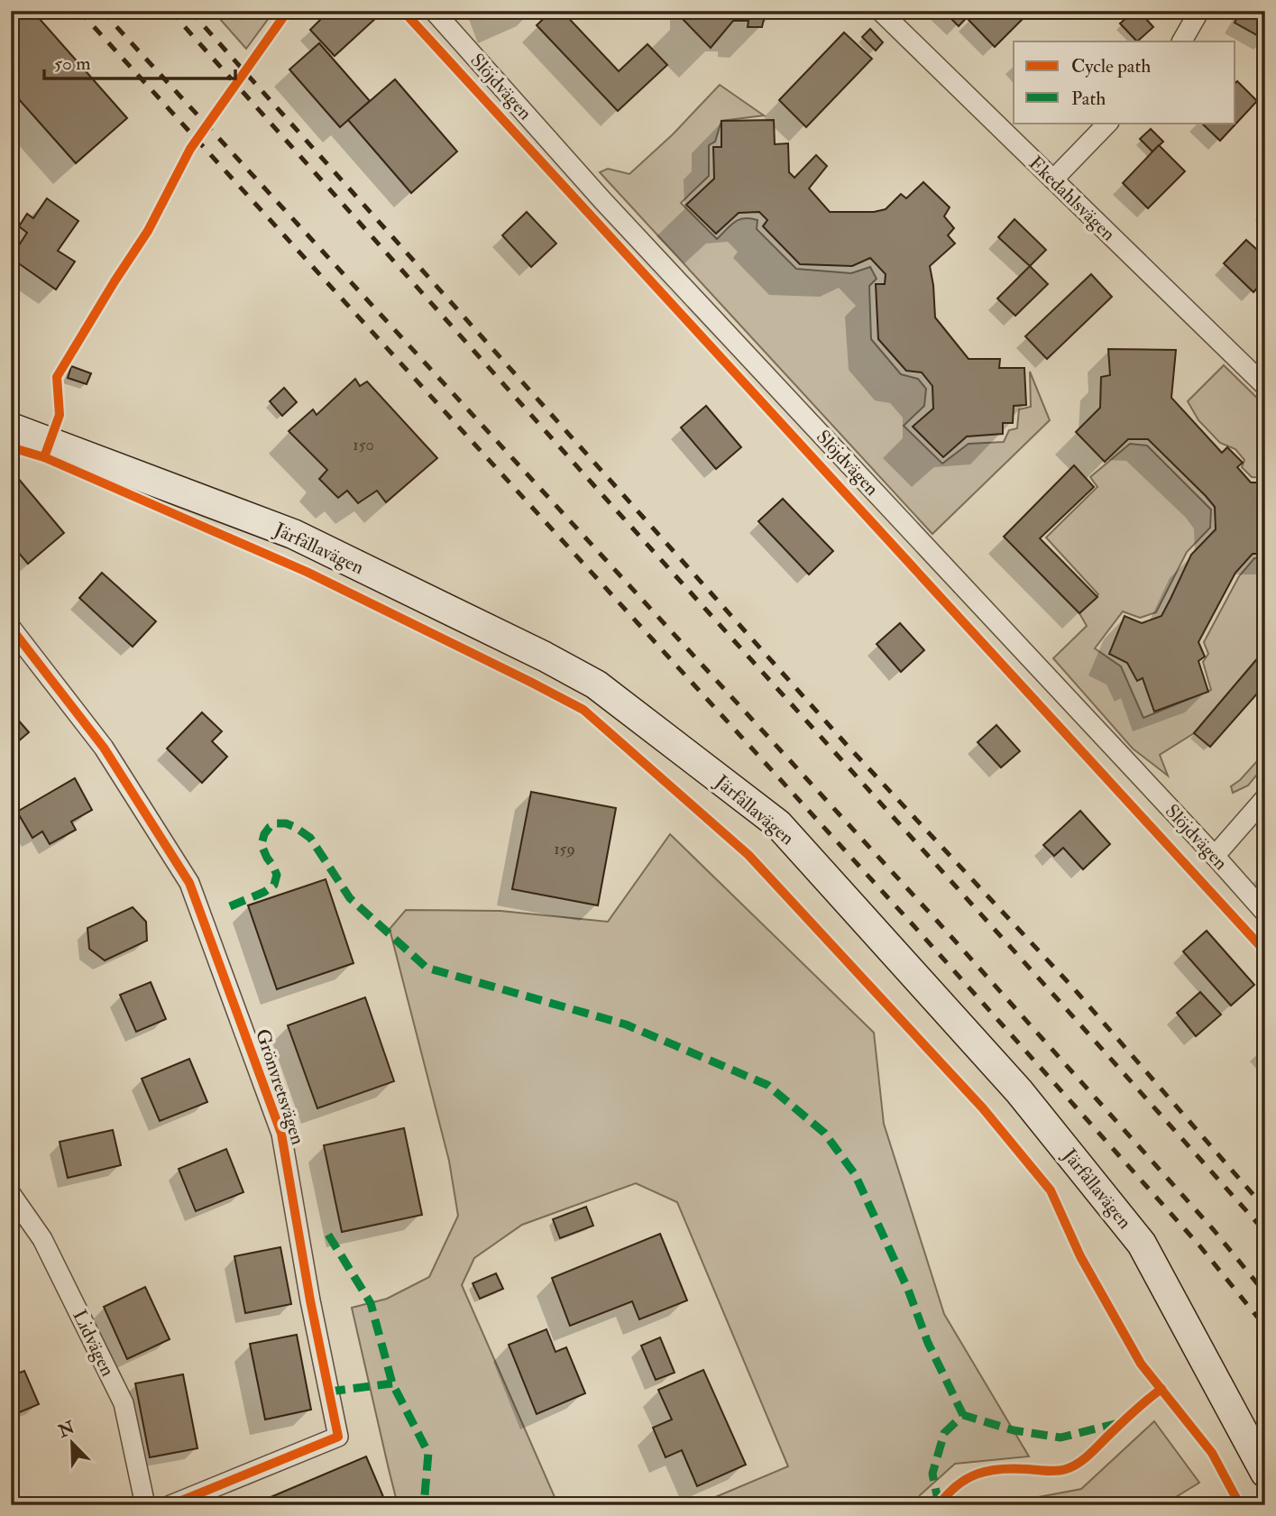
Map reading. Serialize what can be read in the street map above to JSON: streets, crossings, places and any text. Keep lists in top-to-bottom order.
{
  "streets": {
    "street": [
      "Slöjdvägen",
      "Ekedahlsvägen",
      "Järfällavägen",
      "Grönvretsvägen",
      "Lidvägen"
    ]
  },
  "house_numbers": ["150", "159"],
  "legend": ["Cycle path", "Path"],
  "scale_bar": "50 m",
  "north": "top left"
}
